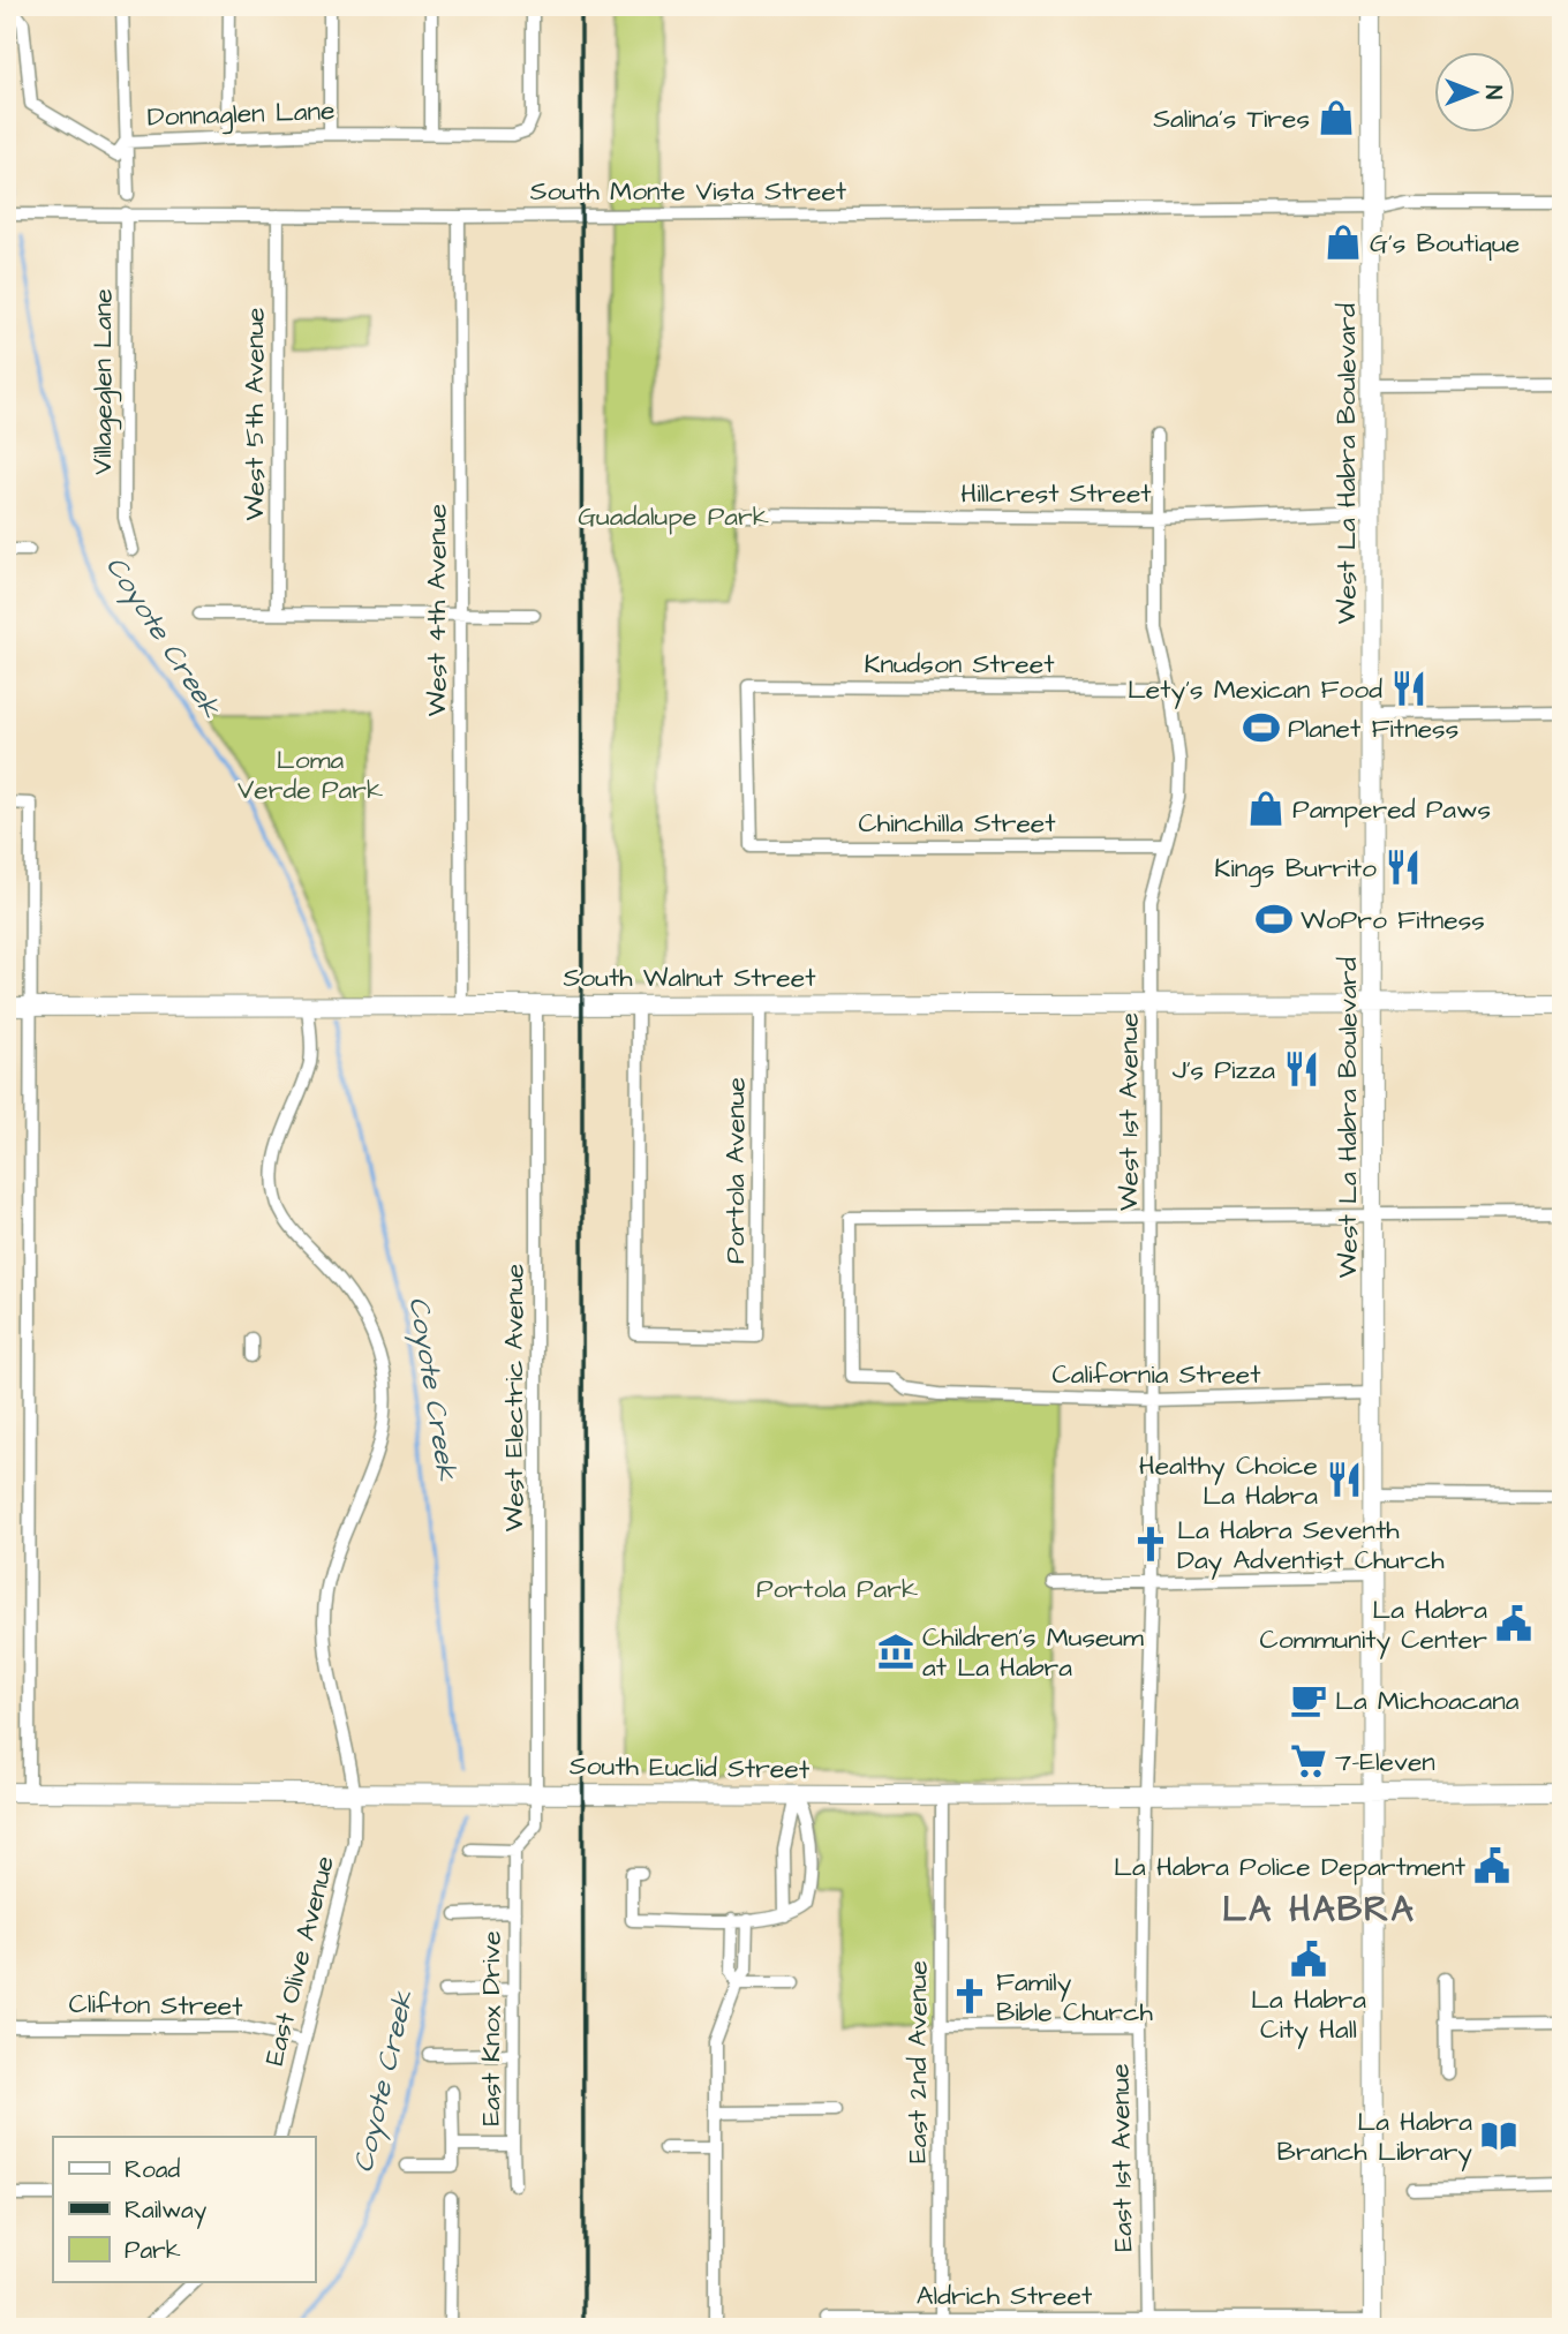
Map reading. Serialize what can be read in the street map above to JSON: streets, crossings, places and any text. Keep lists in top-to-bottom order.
{
  "streets": {
    "main road": ["West La Habra Boulevard", "South Walnut Street", "South Euclid Street"],
    "street": [
      "Donnaglen Lane",
      "South Monte Vista Street",
      "Villageglen Lane",
      "West 5th Avenue",
      "Hillcrest Street",
      "West 4th Avenue",
      "Knudson Street",
      "Chinchilla Street",
      "West 1st Avenue",
      "Portola Avenue",
      "California Street",
      "West Electric Avenue",
      "East Olive Avenue",
      "Clifton Street",
      "East Knox Drive",
      "East 2nd Avenue",
      "East 1st Avenue",
      "Aldrich Street"
    ]
  },
  "crossings": [
    ["South Monte Vista Street", "Villageglen Lane"],
    ["South Monte Vista Street", "West 5th Avenue"],
    ["South Monte Vista Street", "West La Habra Boulevard"],
    ["South Monte Vista Street", "West 4th Avenue"],
    ["West La Habra Boulevard", "Hillcrest Street"],
    ["West La Habra Boulevard", "South Walnut Street"],
    ["West La Habra Boulevard", "California Street"],
    ["West La Habra Boulevard", "South Euclid Street"],
    ["West La Habra Boulevard", "Aldrich Street"],
    ["Hillcrest Street", "West 1st Avenue"],
    ["West 4th Avenue", "South Walnut Street"],
    ["Knudson Street", "Chinchilla Street"],
    ["Knudson Street", "West 1st Avenue"],
    ["Chinchilla Street", "West 1st Avenue"],
    ["South Walnut Street", "West 1st Avenue"],
    ["South Walnut Street", "Portola Avenue"],
    ["South Walnut Street", "West Electric Avenue"],
    ["South Walnut Street", "East Olive Avenue"],
    ["West 1st Avenue", "California Street"],
    ["West 1st Avenue", "South Euclid Street"],
    ["West 1st Avenue", "East 1st Avenue"],
    ["West Electric Avenue", "South Euclid Street"],
    ["South Euclid Street", "East Olive Avenue"],
    ["South Euclid Street", "East 2nd Avenue"],
    ["South Euclid Street", "East 1st Avenue"],
    ["East Olive Avenue", "Clifton Street"],
    ["East 2nd Avenue", "Aldrich Street"],
    ["East 1st Avenue", "Aldrich Street"]
  ],
  "districts": ["LA HABRA"],
  "water": ["Coyote Creek"],
  "parks": ["Guadalupe Park", "Loma Verde Park", "Portola Park"],
  "places": {
    "shop": ["Salina's Tires", "G's Boutique", "Pampered Paws"],
    "restaurant": [
      "Lety's Mexican Food",
      "Kings Burrito",
      "J's Pizza",
      "Healthy Choice La Habra"
    ],
    "sports": ["Planet Fitness", "WoPro Fitness"],
    "church": ["La Habra Seventh Day Adventist Church", "Family Bible Church"],
    "public building": ["La Habra Community Center", "La Habra Police Department", "La Habra City Hall"],
    "museum": ["Children's Museum at La Habra"],
    "cafe": ["La Michoacana"],
    "supermarket": ["7-Eleven"],
    "library": ["La Habra Branch Library"]
  },
  "legend": ["Road", "Railway", "Park"],
  "north": "right"
}
